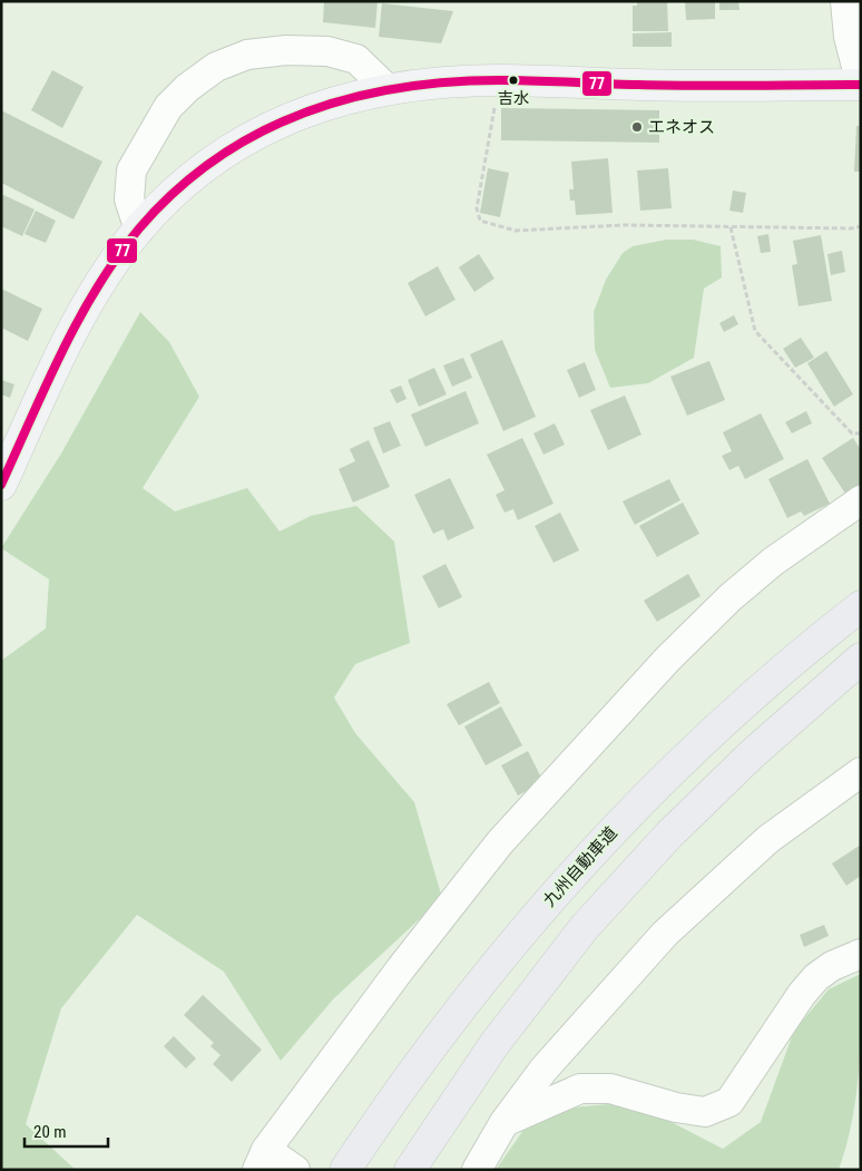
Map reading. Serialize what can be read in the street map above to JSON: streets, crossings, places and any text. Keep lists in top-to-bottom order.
{
  "streets": {
    "highway": ["九州自動車道"]
  },
  "places": ["吉水", "エネオス"],
  "lines": ["transit line 77"],
  "scale_bar": "20 m"
}
